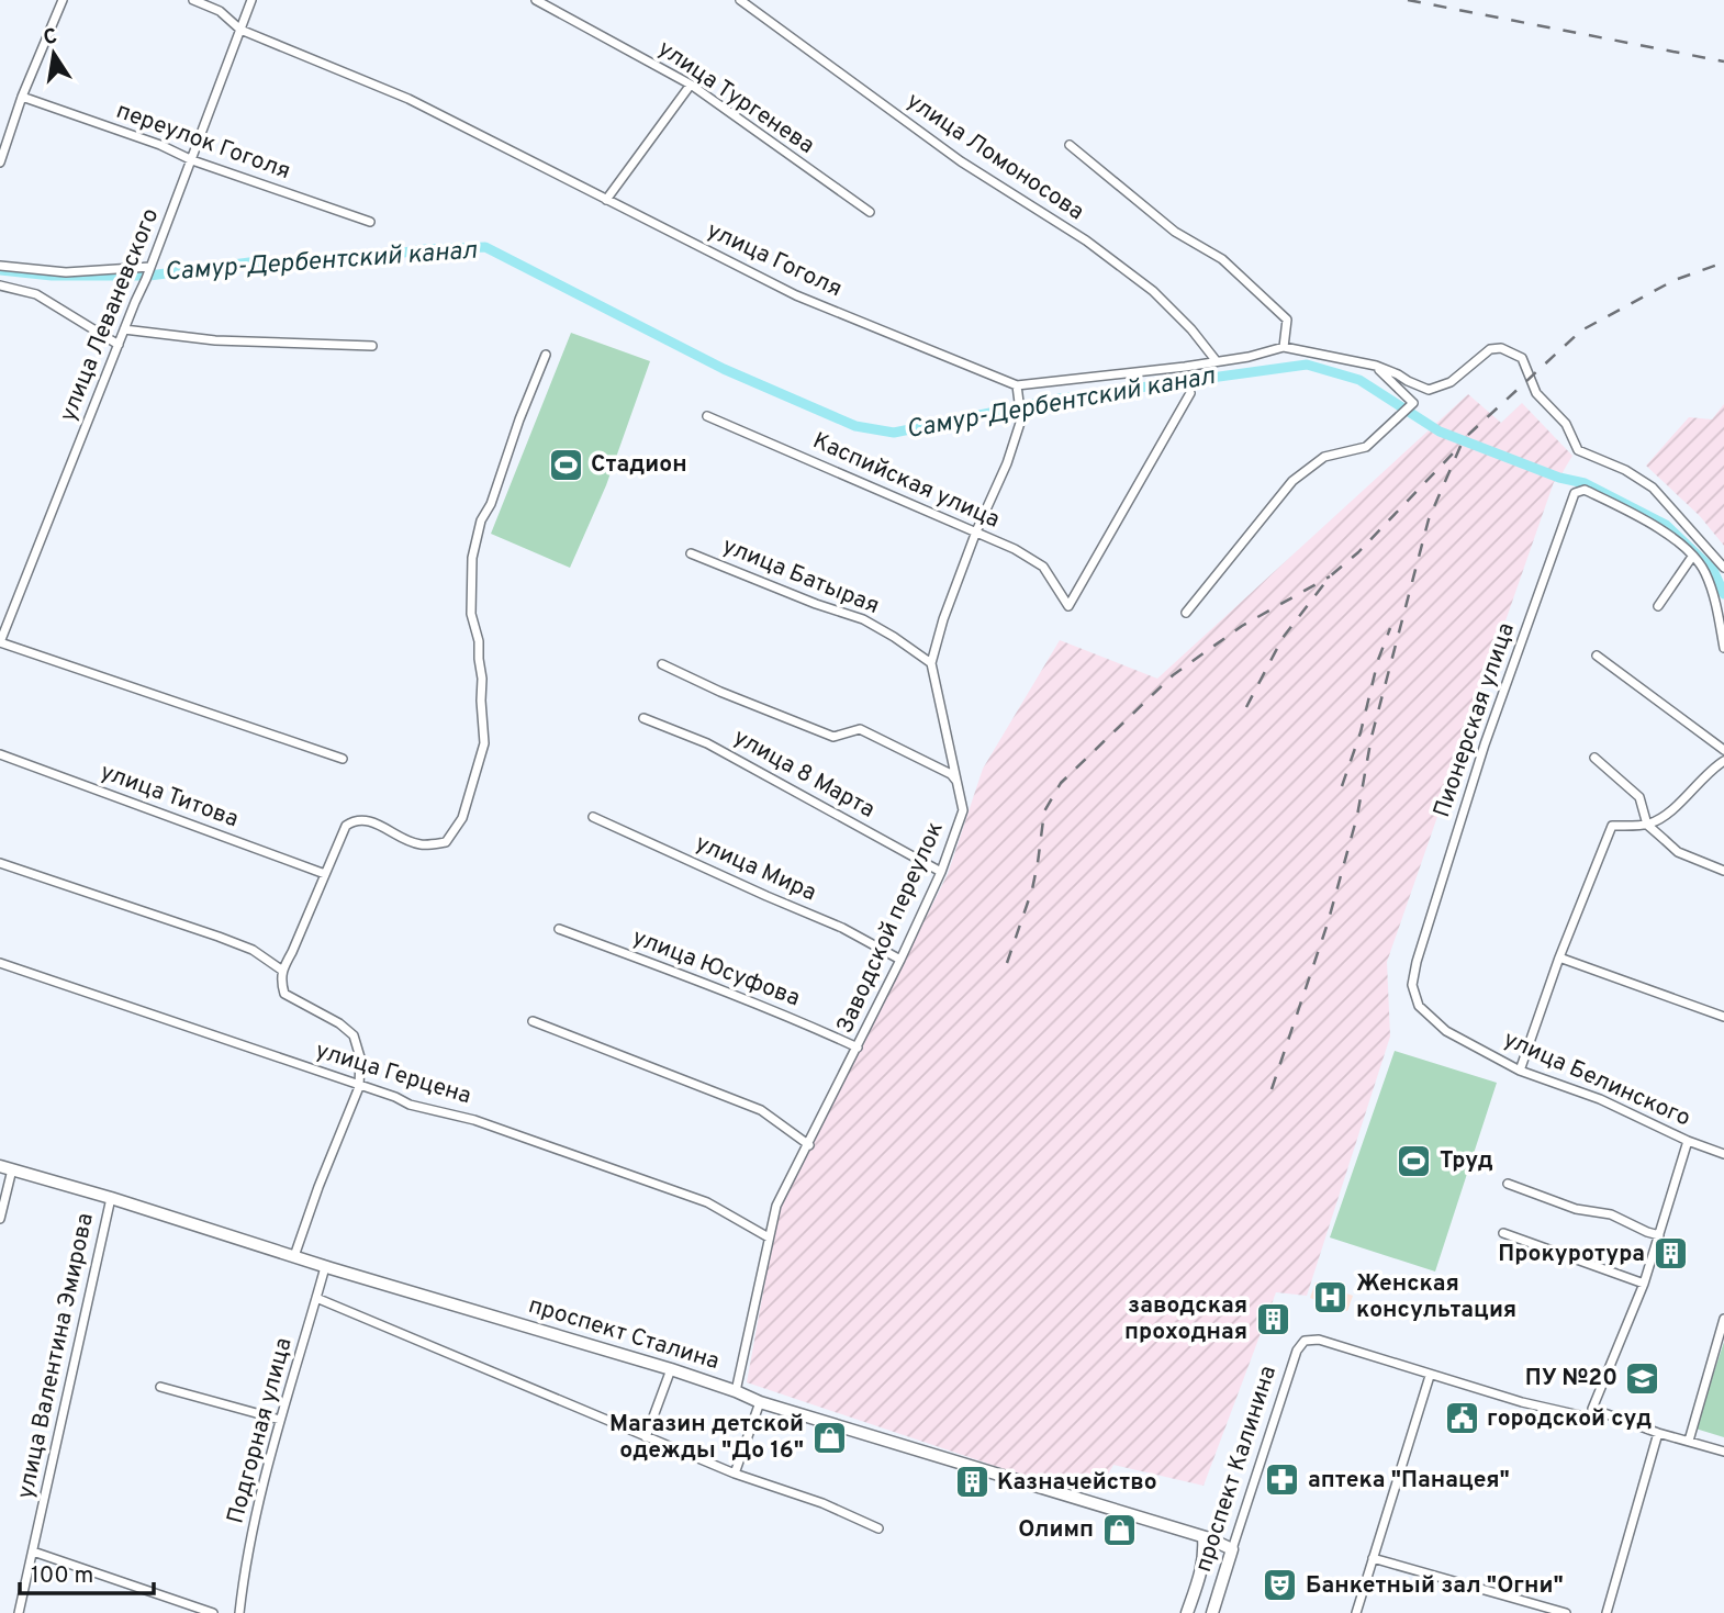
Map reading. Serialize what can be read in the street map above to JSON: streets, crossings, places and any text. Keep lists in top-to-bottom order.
{
  "streets": {
    "street": [
      "улица Тургенева",
      "переулок Гоголя",
      "улица Ломоносова",
      "улица Гоголя",
      "улица Леваневского",
      "Каспийская улица",
      "улица Батырая",
      "Пионерская улица",
      "улица 8 Марта",
      "улица Титова",
      "улица Мира",
      "Заводской переулок",
      "улица Юсуфова",
      "улица Герцена",
      "улица Белинского",
      "проспект Сталина",
      "улица Валентина Эмирова",
      "Подгорная улица",
      "проспект Калинина"
    ]
  },
  "crossings": [
    ["переулок Гоголя", "улица Леваневского"],
    ["улица Ломоносова", "улица Гоголя"],
    ["улица Гоголя", "улица Леваневского"],
    ["улица Гоголя", "Заводской переулок"],
    ["Каспийская улица", "Заводской переулок"],
    ["улица Батырая", "Заводской переулок"],
    ["Пионерская улица", "улица Белинского"],
    ["улица 8 Марта", "Заводской переулок"],
    ["улица Мира", "Заводской переулок"],
    ["Заводской переулок", "улица Юсуфова"],
    ["Заводской переулок", "улица Герцена"],
    ["Заводской переулок", "проспект Сталина"],
    ["проспект Сталина", "улица Валентина Эмирова"],
    ["проспект Сталина", "Подгорная улица"],
    ["проспект Сталина", "проспект Калинина"]
  ],
  "water": ["Самур-Дербентский канал"],
  "places": {
    "sports": ["Стадион", "Труд"],
    "building": ["Прокуротура", "заводская проходная", "Казначейство"],
    "hospital": ["Женская консультация"],
    "school or university": ["ПУ №20"],
    "public building": ["городской суд"],
    "shop": ["Магазин детской одежды \"До 16\"", "Олимп"],
    "pharmacy": ["аптека \"Панацея\""],
    "theatre": ["Банкетный зал \"Огни\""]
  },
  "scale_bar": "100 m",
  "north": "top"
}
